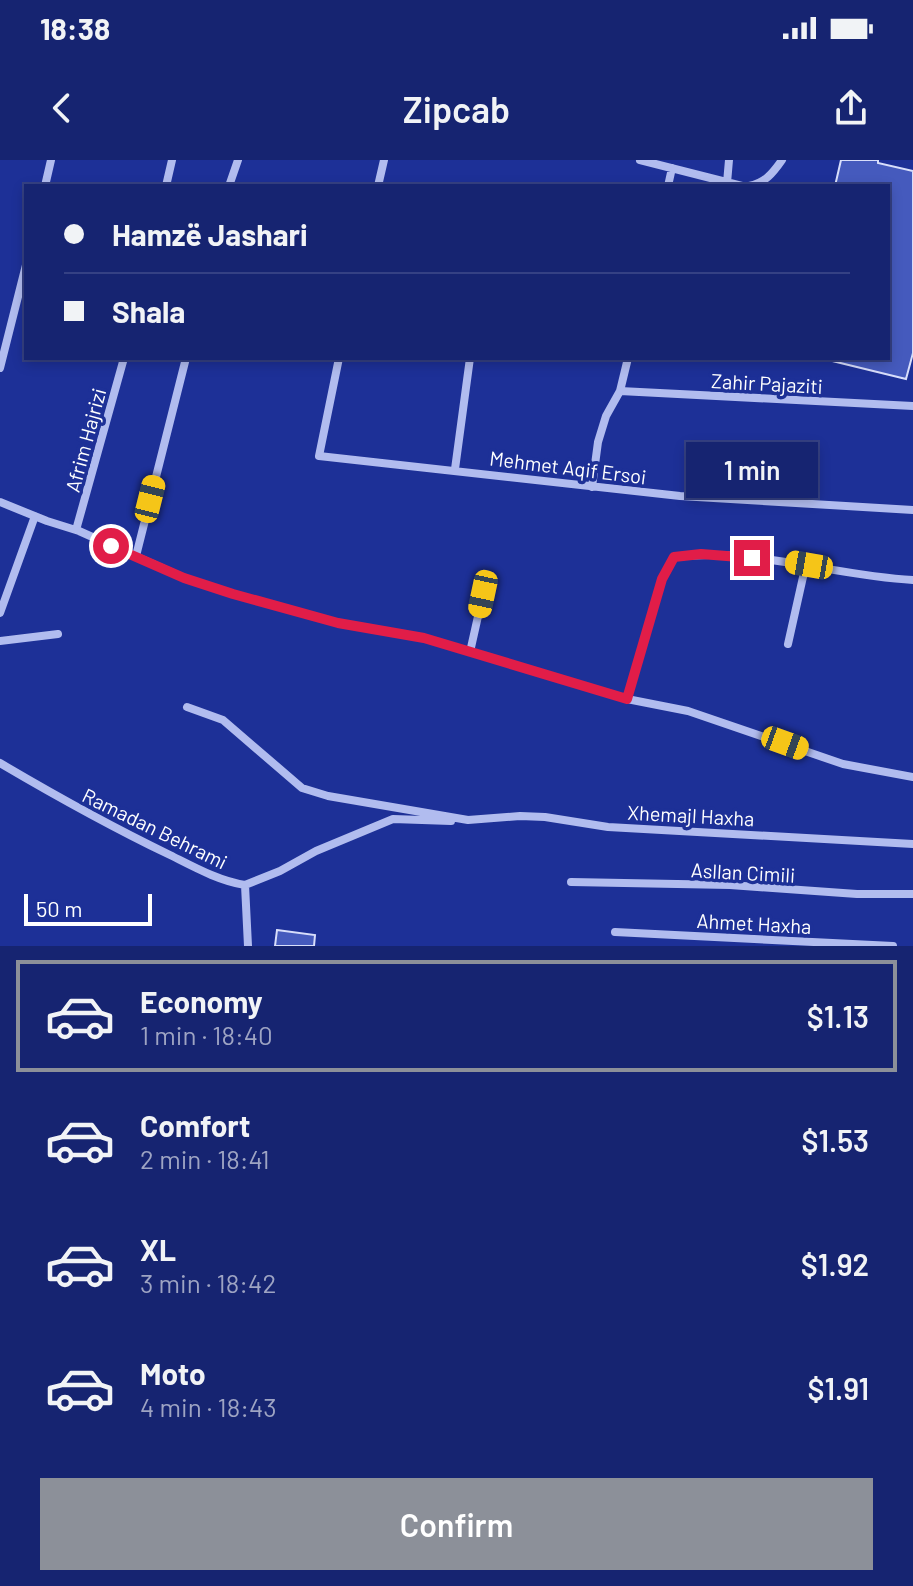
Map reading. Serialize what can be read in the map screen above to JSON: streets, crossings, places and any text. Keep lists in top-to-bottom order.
{
  "streets": {
    "street": [
      "Zahir Pajaziti",
      "Afrim Hajrizi",
      "Mehmet Aqif Ersoi",
      "Xhemajl Haxha",
      "Ramadan Behrami",
      "Asllan Cimili",
      "Ahmet Haxha"
    ]
  },
  "crossings": [
    ["Xhemajl Haxha", "Ramadan Behrami"]
  ],
  "scale_bar": "50 m",
  "page": {
    "status": "18:38",
    "header": "Zipcab",
    "banner": ["Hamzë Jashari", "Shala"],
    "bubble": "1 min",
    "scale": "50 m",
    "list": [
      {
        "name": "Economy",
        "note": "1 min · 18:40",
        "value": "$1.13"
      },
      {
        "name": "Comfort",
        "note": "2 min · 18:41",
        "value": "$1.53"
      },
      {
        "name": "XL",
        "note": "3 min · 18:42",
        "value": "$1.92"
      },
      {
        "name": "Moto",
        "note": "4 min · 18:43",
        "value": "$1.91"
      }
    ],
    "buttons": "Confirm"
  }
}
